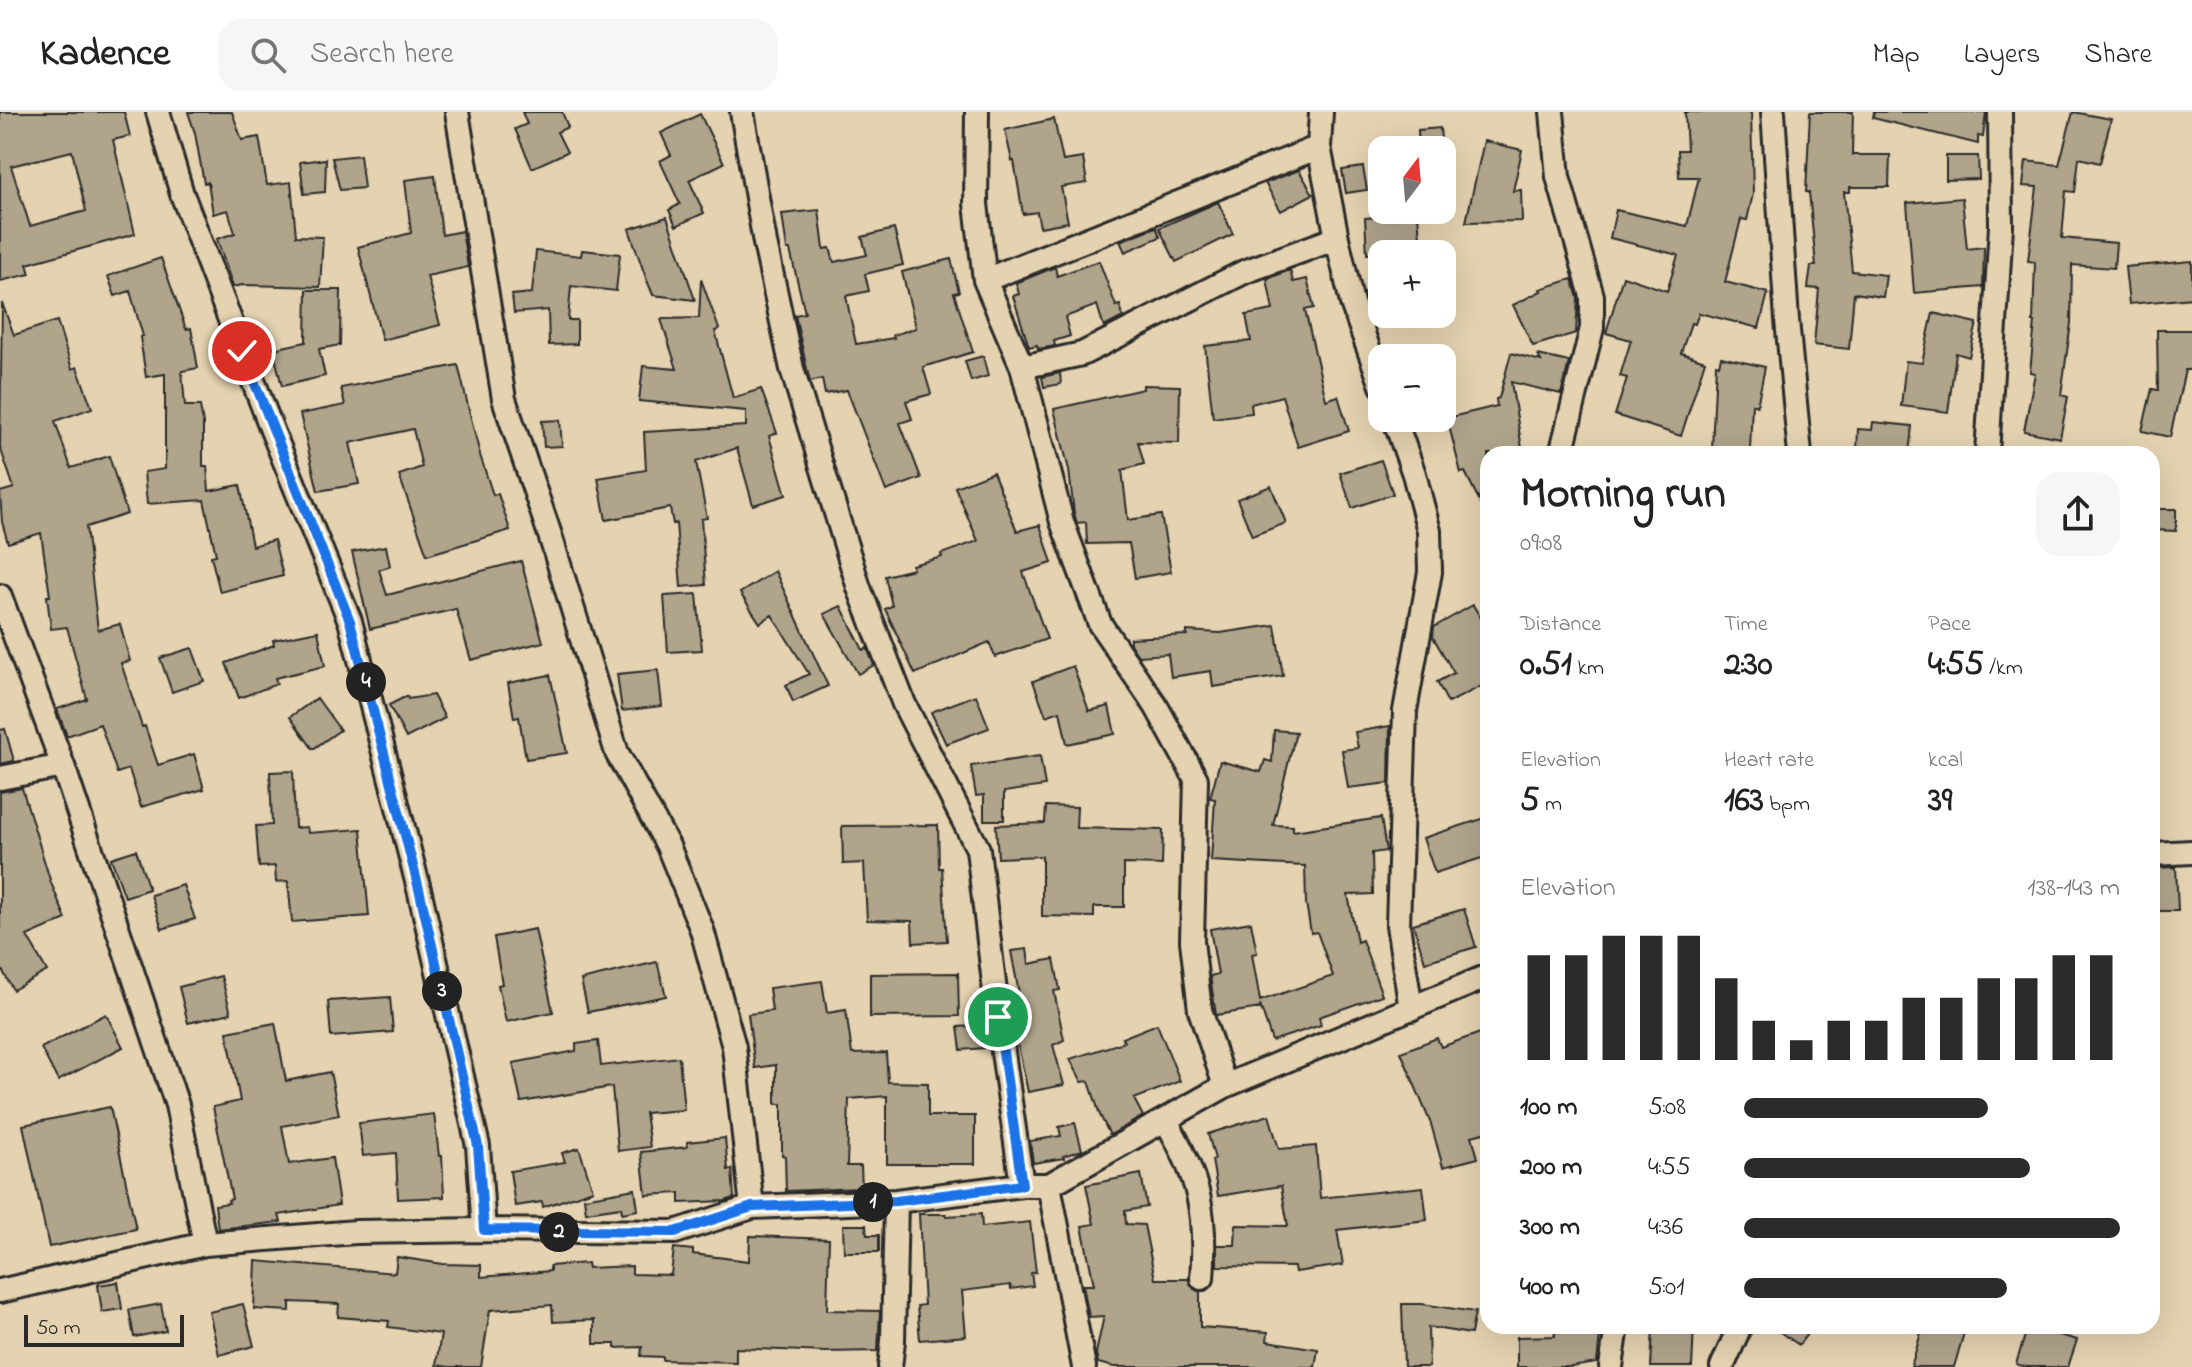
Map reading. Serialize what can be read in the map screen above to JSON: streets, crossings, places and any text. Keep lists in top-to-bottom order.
{
  "scale_bar": "50 m",
  "north": "top",
  "page": {
    "header": "Kadence",
    "search": "Search here",
    "nav": ["Map", "Layers", "Share"],
    "map_buttons": ["+", "−"],
    "heading": ["Morning run", "09:08"],
    "stats": [
      ["Distance", "0.51 km"],
      ["Time", "2:30"],
      ["Pace", "4:55 /km"],
      ["Elevation", "5 m"],
      ["Heart rate", "163 bpm"],
      ["kcal", "39"]
    ],
    "pins": [
      "4",
      "3",
      "1",
      "2"
    ],
    "chart": ["Elevation", "138–143 m"],
    "list": [
      {
        "name": "100 m",
        "note": "5:08"
      },
      {
        "name": "200 m",
        "note": "4:55"
      },
      {
        "name": "300 m",
        "note": "4:36"
      },
      {
        "name": "400 m",
        "note": "5:01"
      }
    ],
    "scale": "50 m"
  }
}
